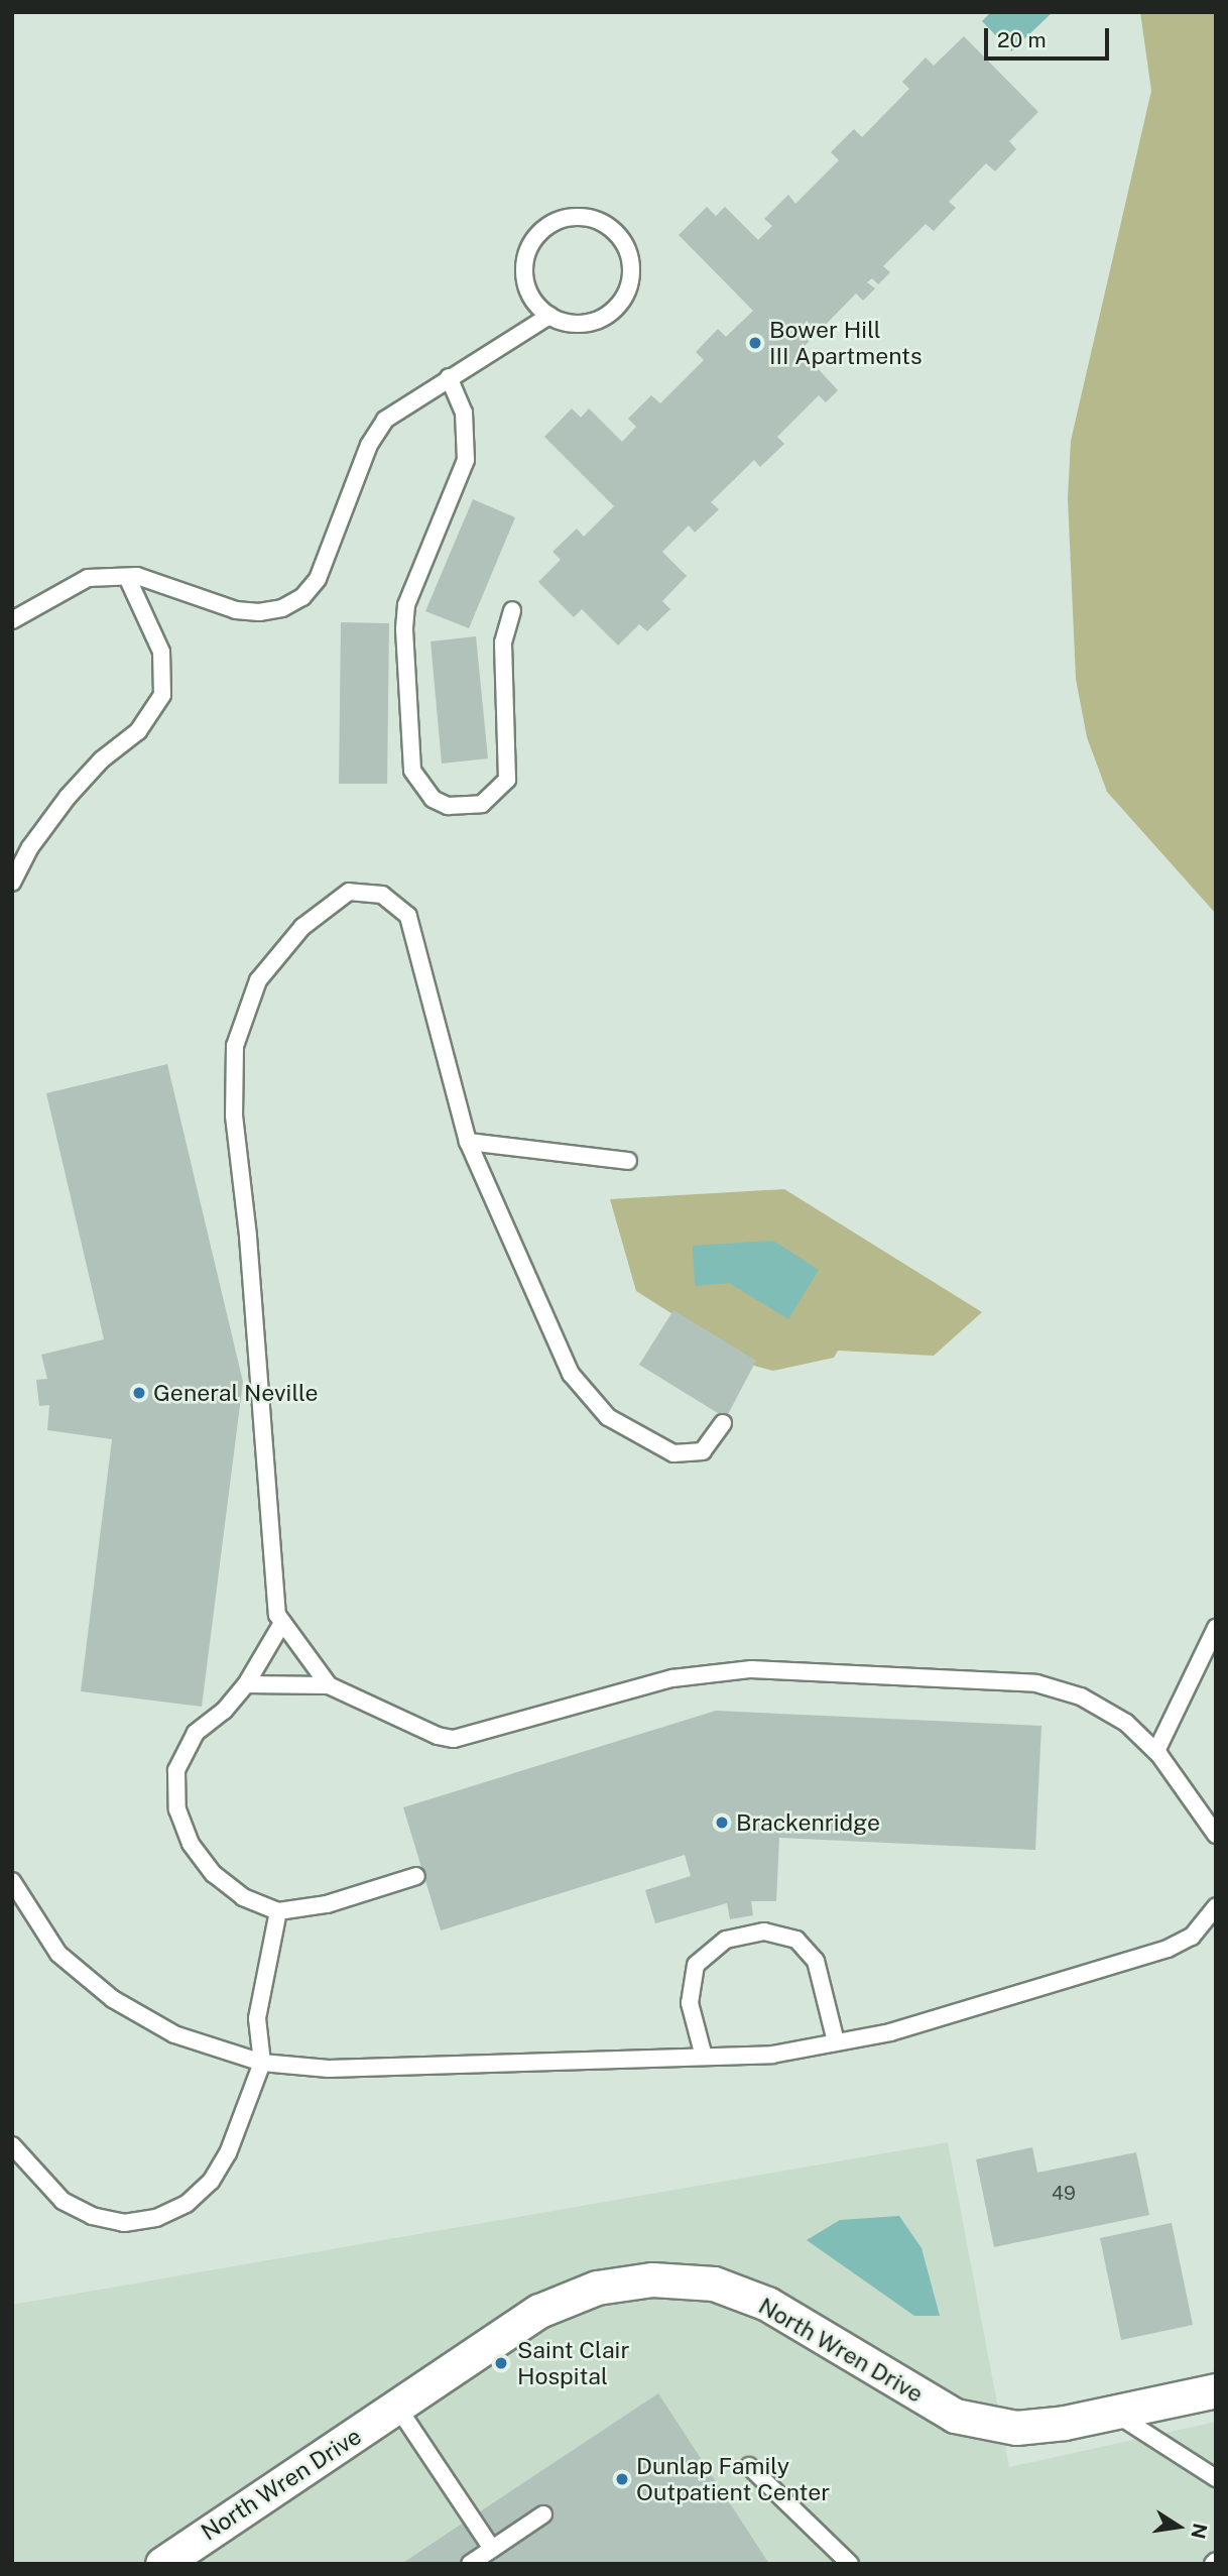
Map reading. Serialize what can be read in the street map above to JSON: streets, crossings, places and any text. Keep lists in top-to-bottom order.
{
  "streets": {
    "street": ["North Wren Drive"]
  },
  "places": [
    "Bower Hill III Apartments",
    "General Neville",
    "Brackenridge",
    "Saint Clair Hospital",
    "Dunlap Family Outpatient Center"
  ],
  "house_numbers": ["49"],
  "scale_bar": "20 m",
  "north": "right"
}
